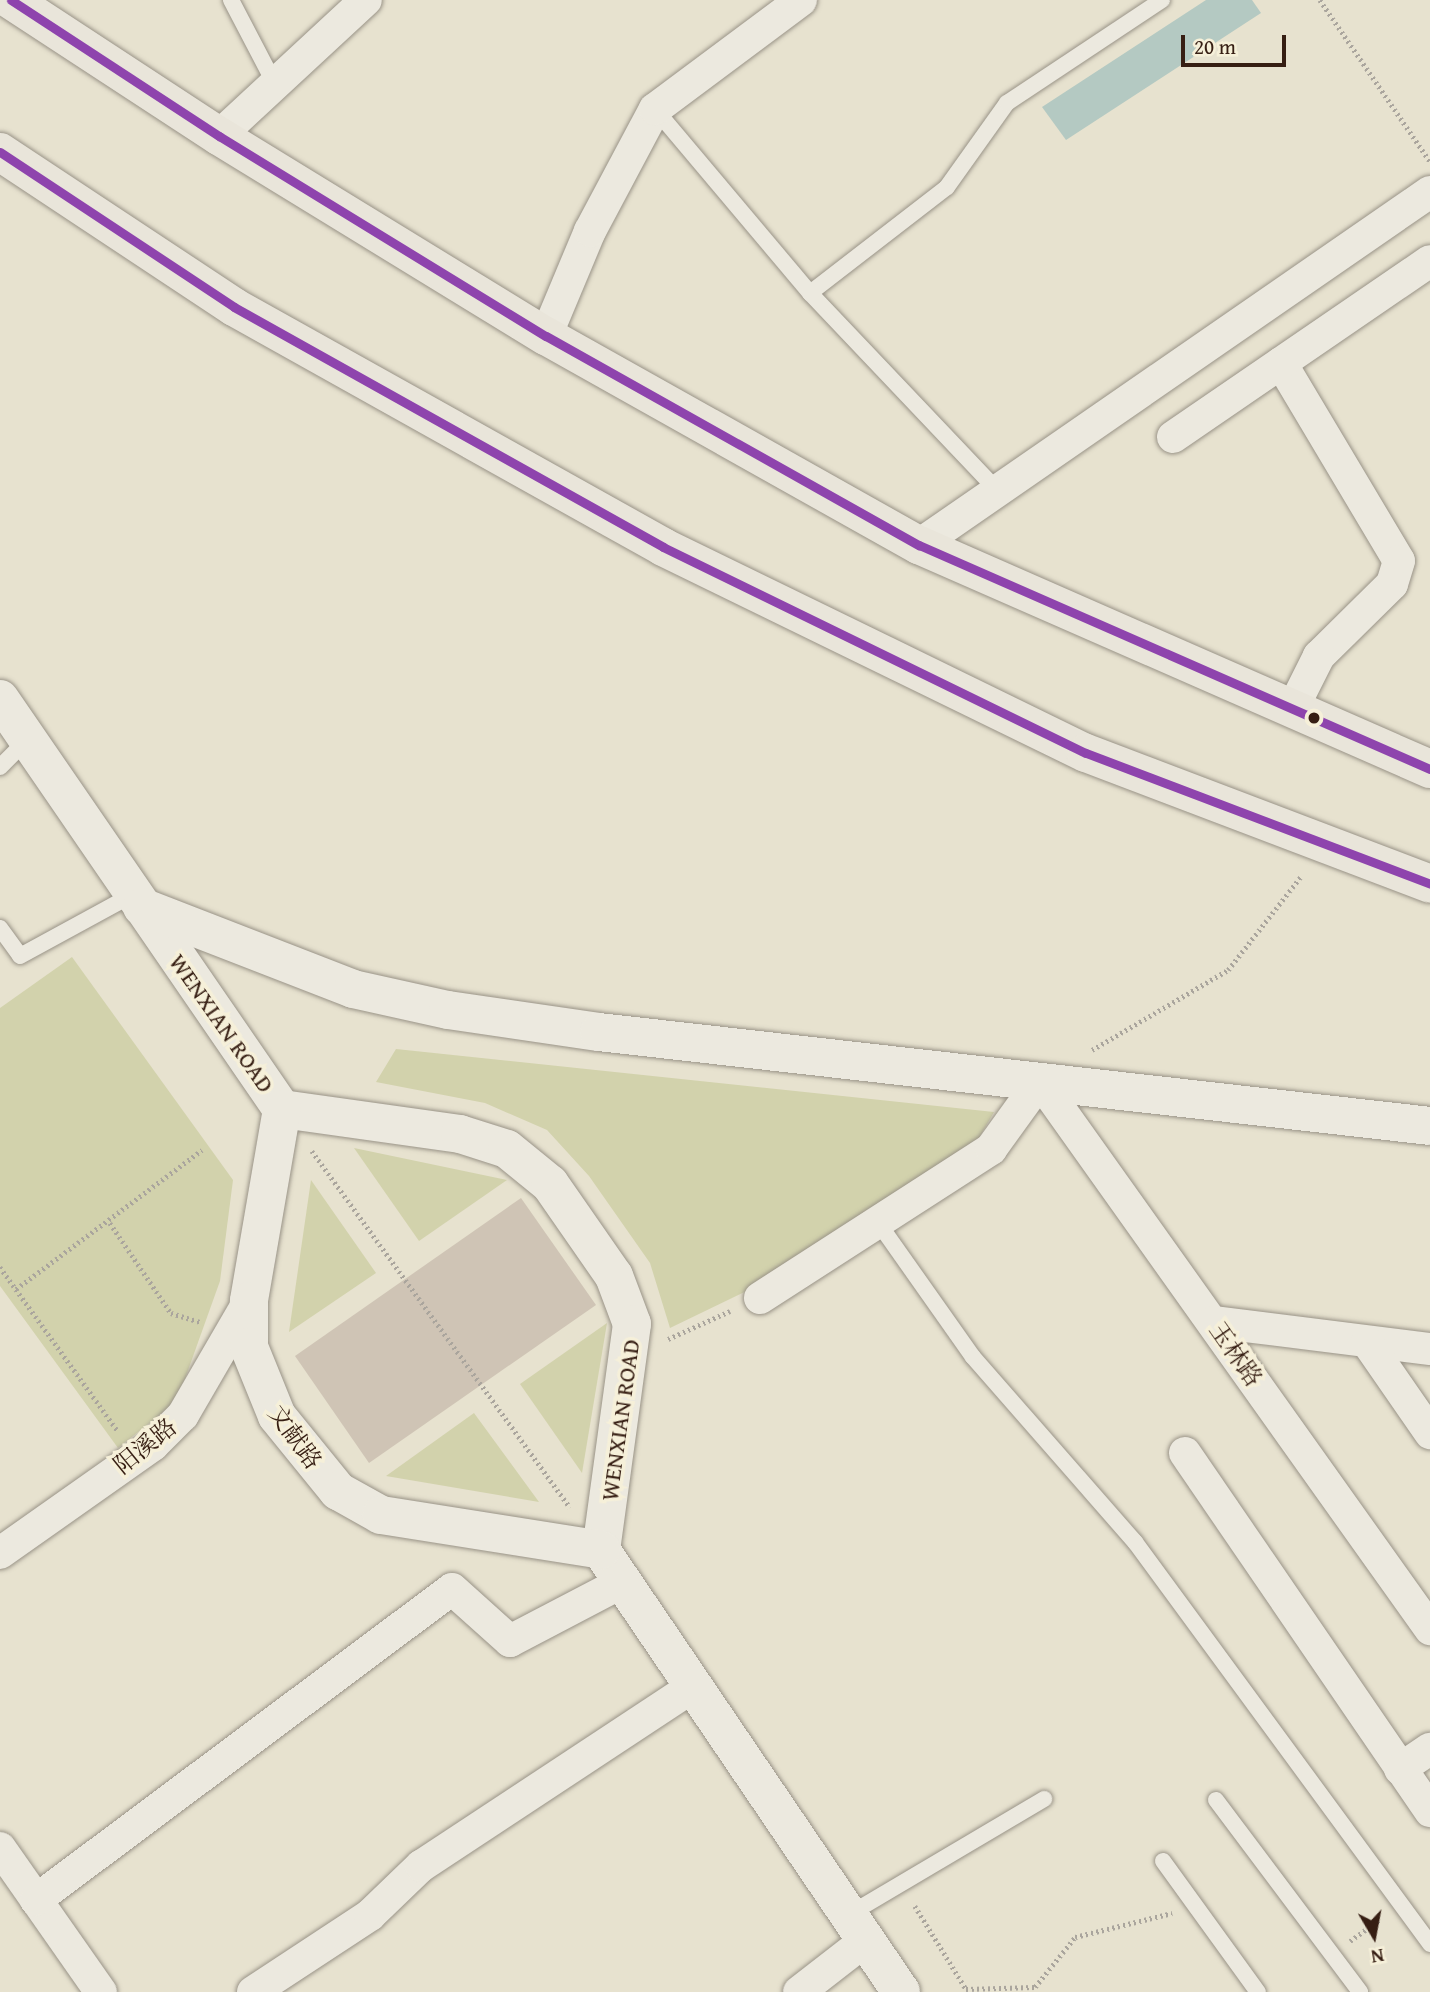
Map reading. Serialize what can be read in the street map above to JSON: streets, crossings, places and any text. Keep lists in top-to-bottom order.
{
  "streets": {
    "street": [
      "WENXIAN ROAD",
      "玉林路",
      "文献路",
      "阳溪路"
    ]
  },
  "crossings": [
    ["WENXIAN ROAD", "文献路"],
    ["文献路", "阳溪路"]
  ],
  "scale_bar": "20 m",
  "north": "bottom"
}
